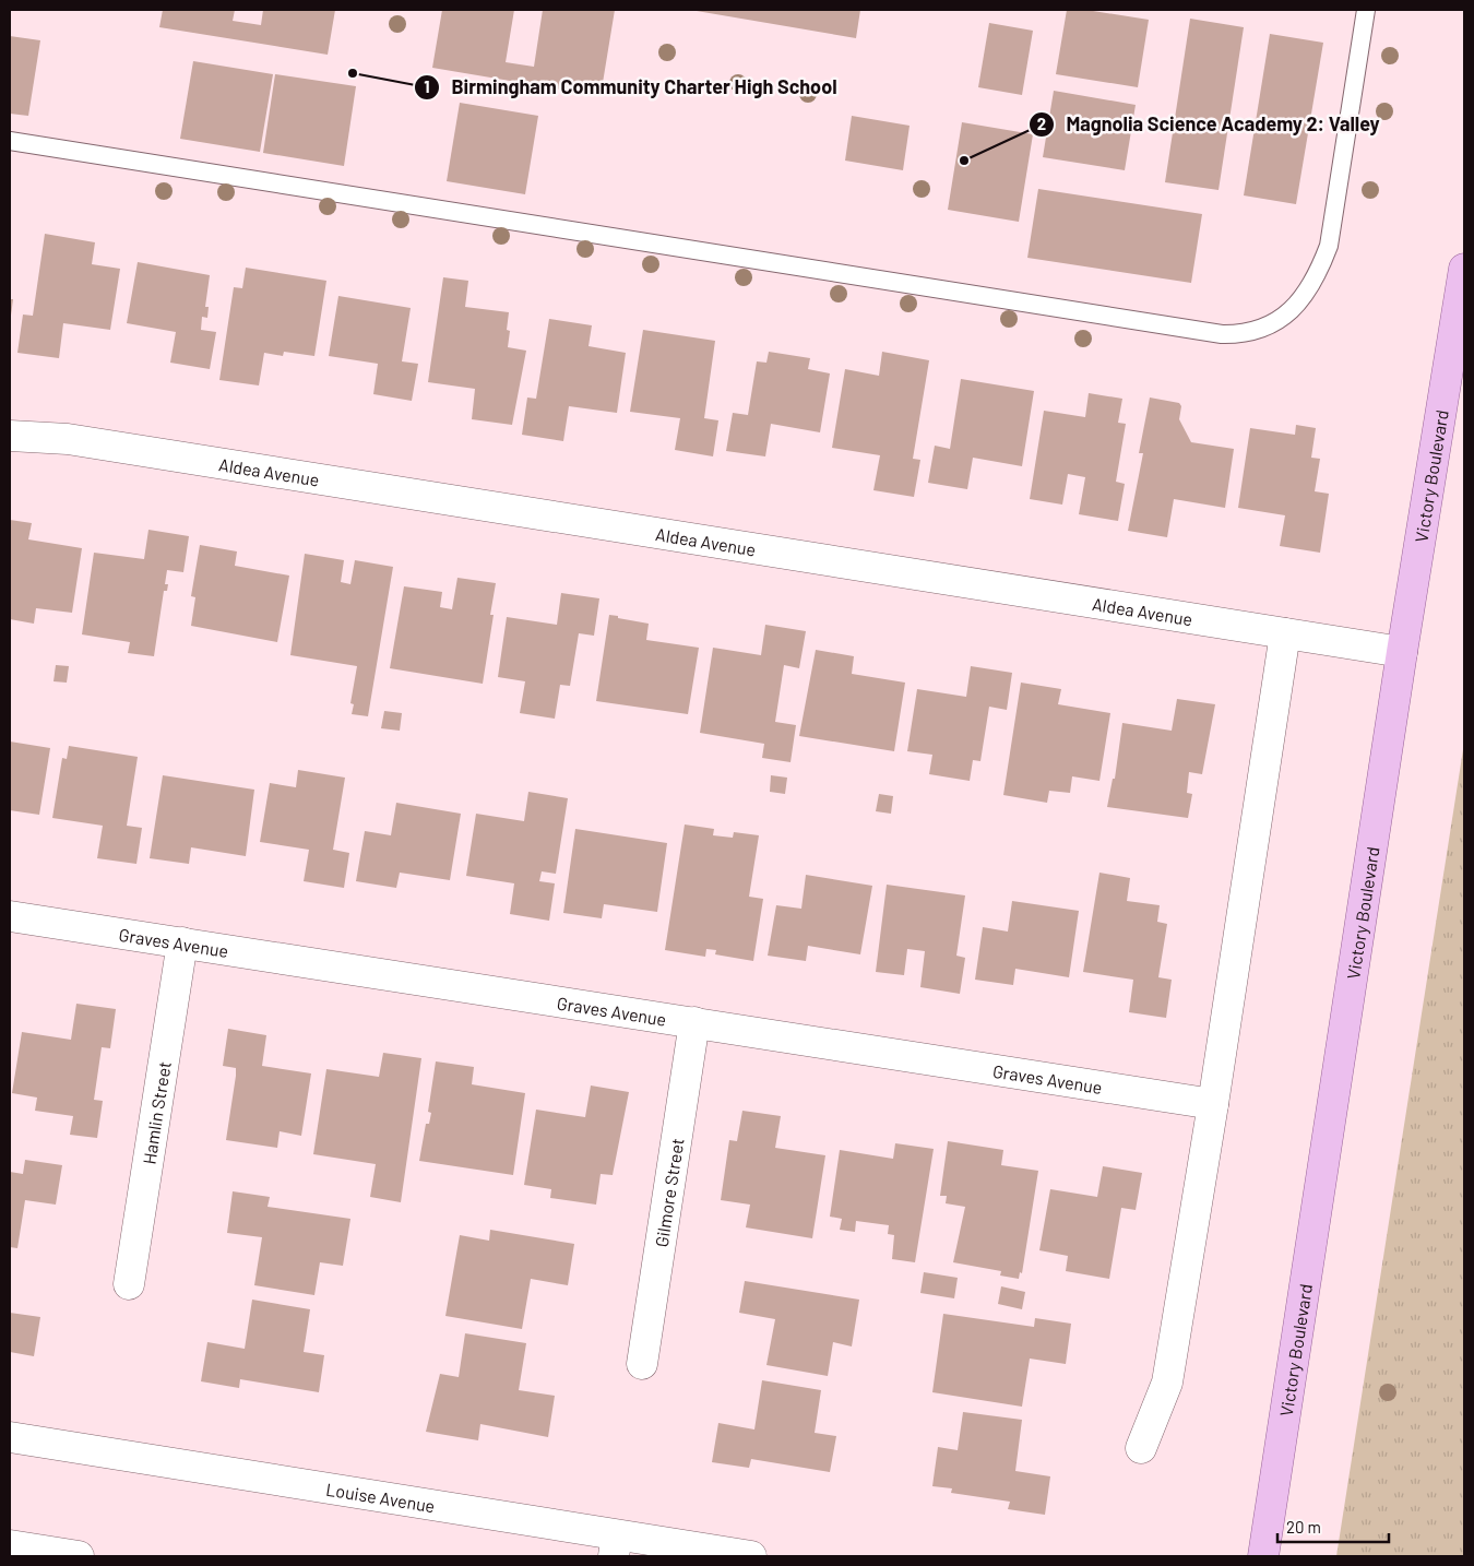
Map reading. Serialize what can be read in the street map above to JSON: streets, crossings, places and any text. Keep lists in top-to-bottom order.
{
  "streets": {
    "main road": ["Victory Boulevard"],
    "street": [
      "Aldea Avenue",
      "Graves Avenue",
      "Hamlin Street",
      "Gilmore Street",
      "Louise Avenue"
    ]
  },
  "crossings": [
    ["Aldea Avenue", "Victory Boulevard"],
    ["Graves Avenue", "Hamlin Street"],
    ["Graves Avenue", "Gilmore Street"]
  ],
  "places": ["Birmingham Community Charter High School", "Magnolia Science Academy 2: Valley"],
  "scale_bar": "20 m"
}
